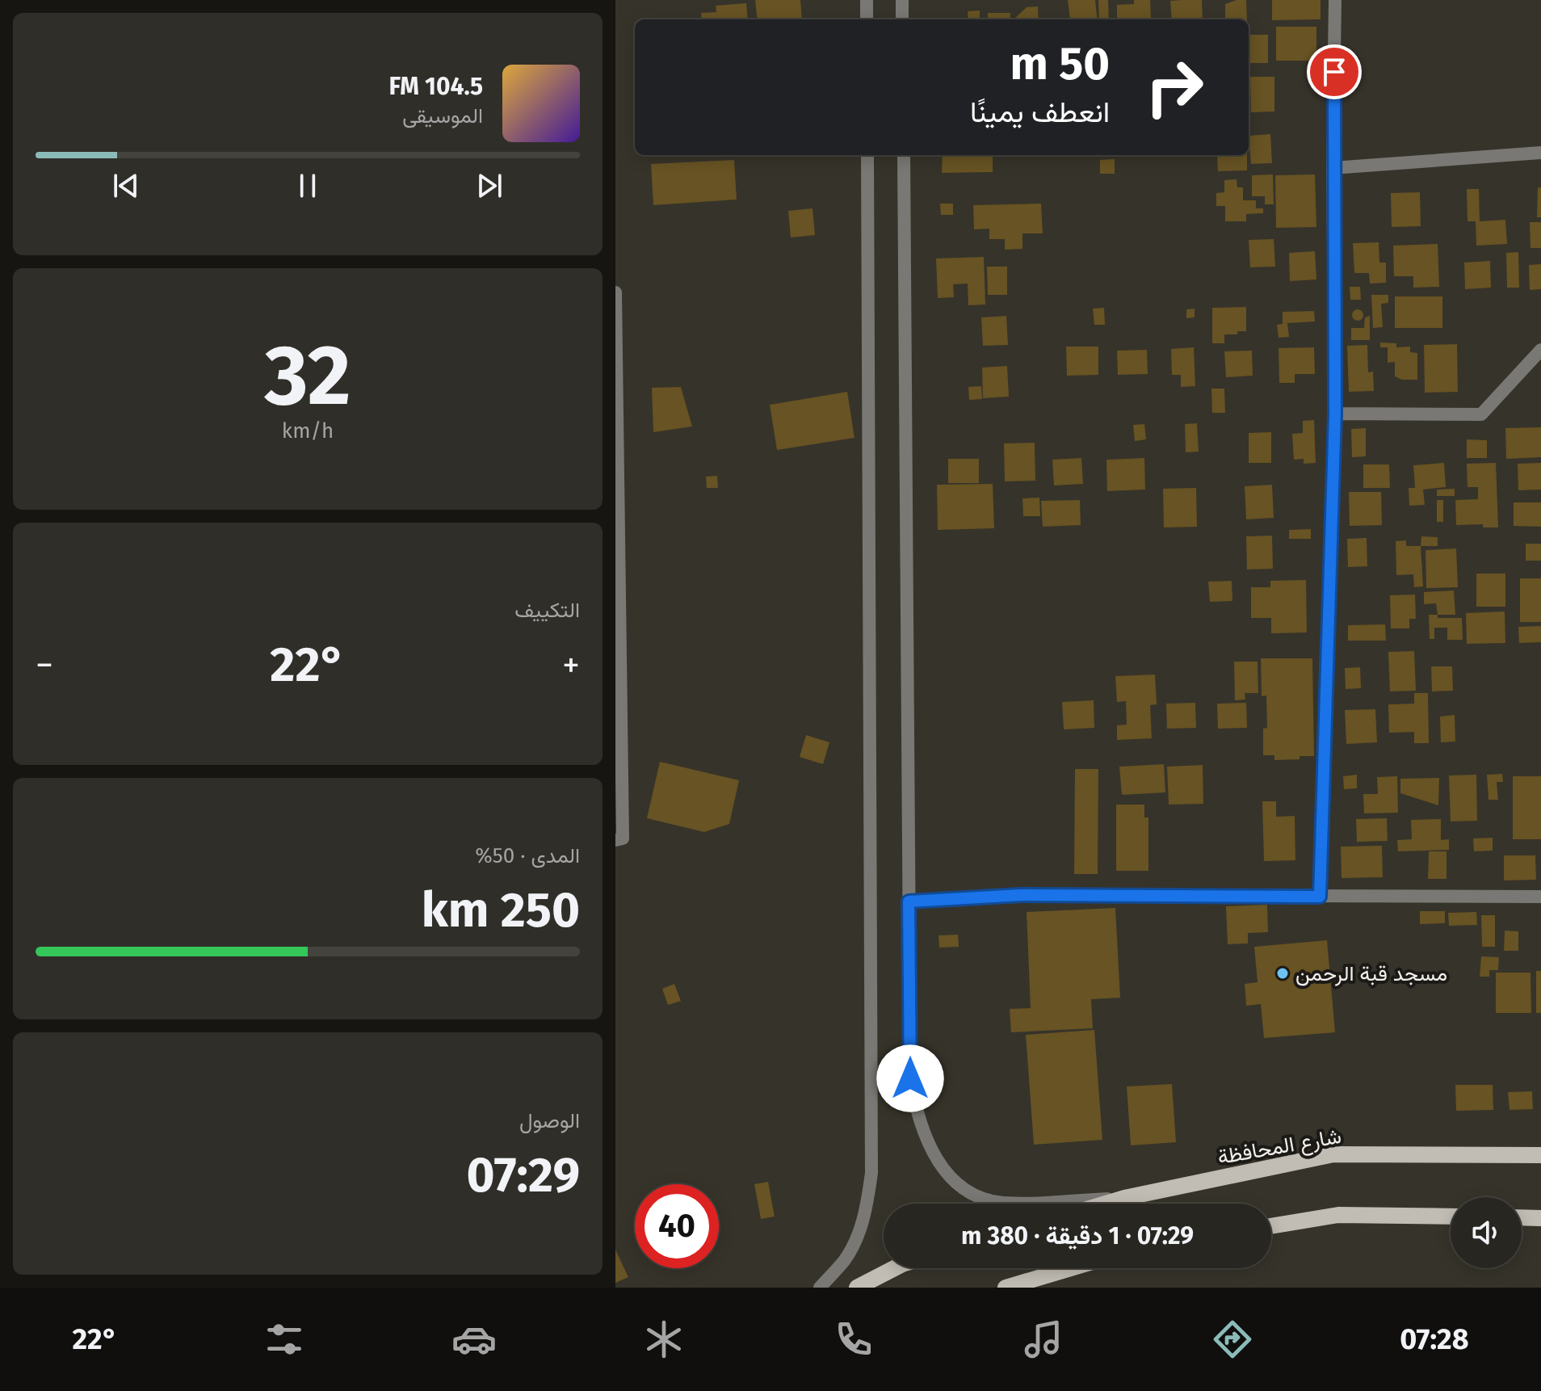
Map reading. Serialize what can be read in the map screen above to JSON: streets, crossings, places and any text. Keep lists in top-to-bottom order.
{
  "streets": {
    "main road": ["شارع المحافظة"]
  },
  "places": ["مسجد قبة الرحمن"],
  "page": {
    "turn": ["50 m", "انعطف يمينًا"],
    "song": ["104.5 FM", "الموسيقى"],
    "tile": [
      ["32", "km/h"],
      "التكييف",
      ["المدى · 50%", "250 km"],
      ["الوصول", "07:29"]
    ],
    "heat": ["−", "22°", "+"],
    "limit": "40",
    "trip": "07:29 · 1 دقيقة · 380 m",
    "tabs": ["07:28", "22°"]
  }
}
